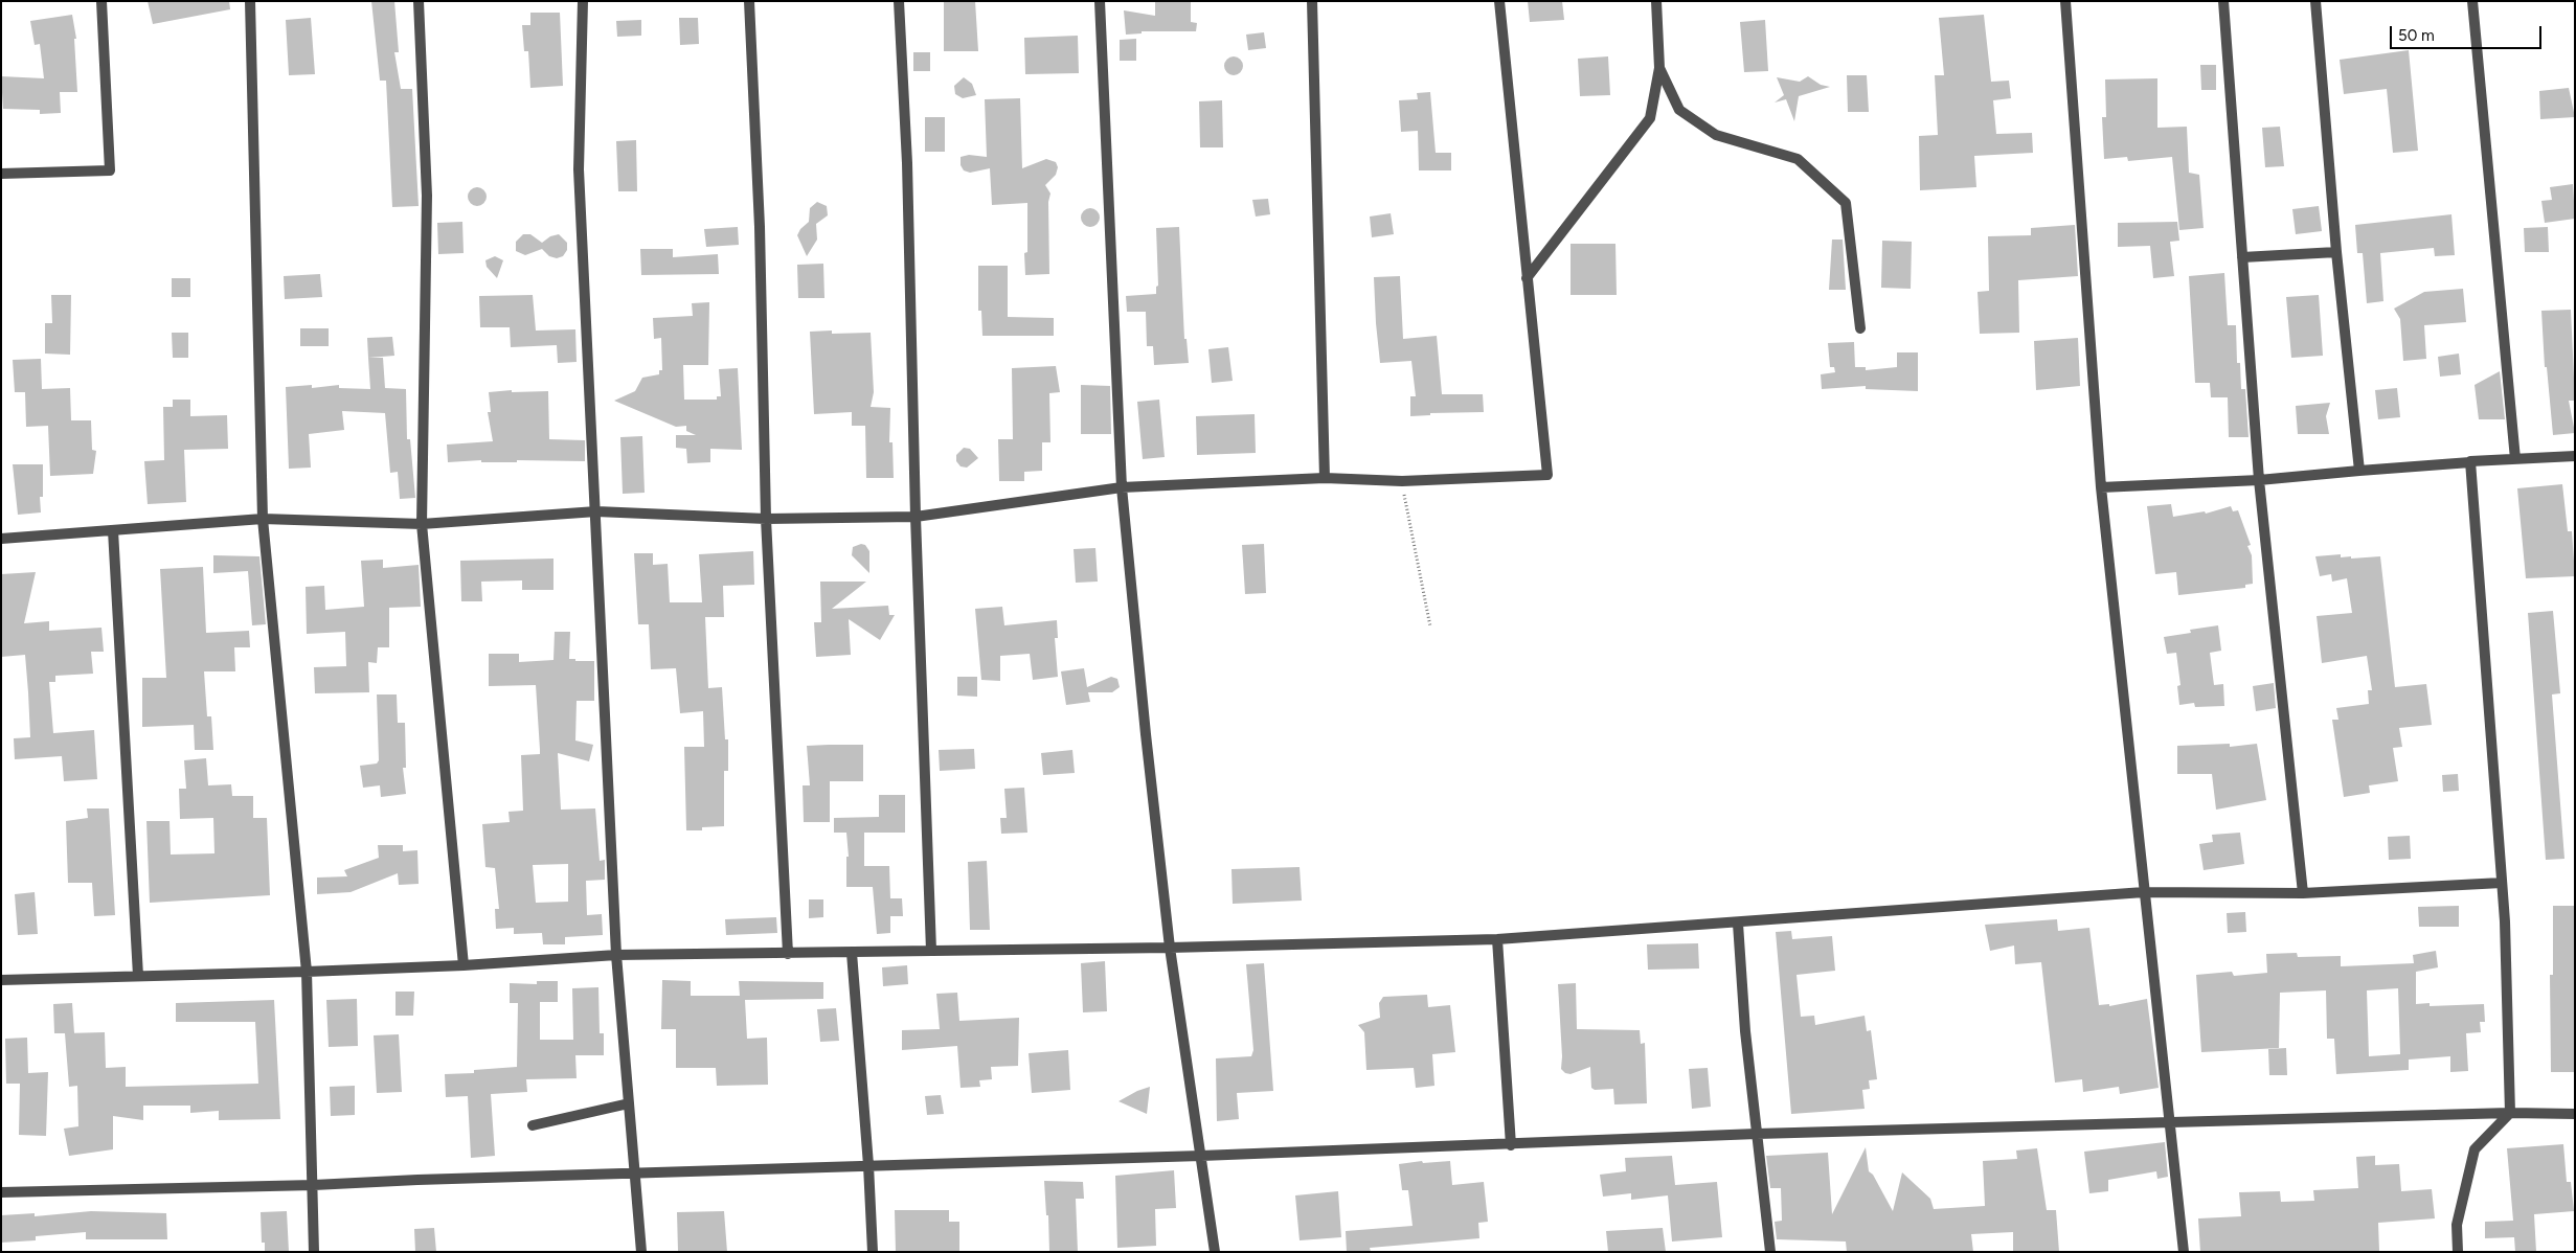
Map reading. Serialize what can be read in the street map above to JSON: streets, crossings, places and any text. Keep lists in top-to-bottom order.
{
  "scale_bar": "50 m"
}
